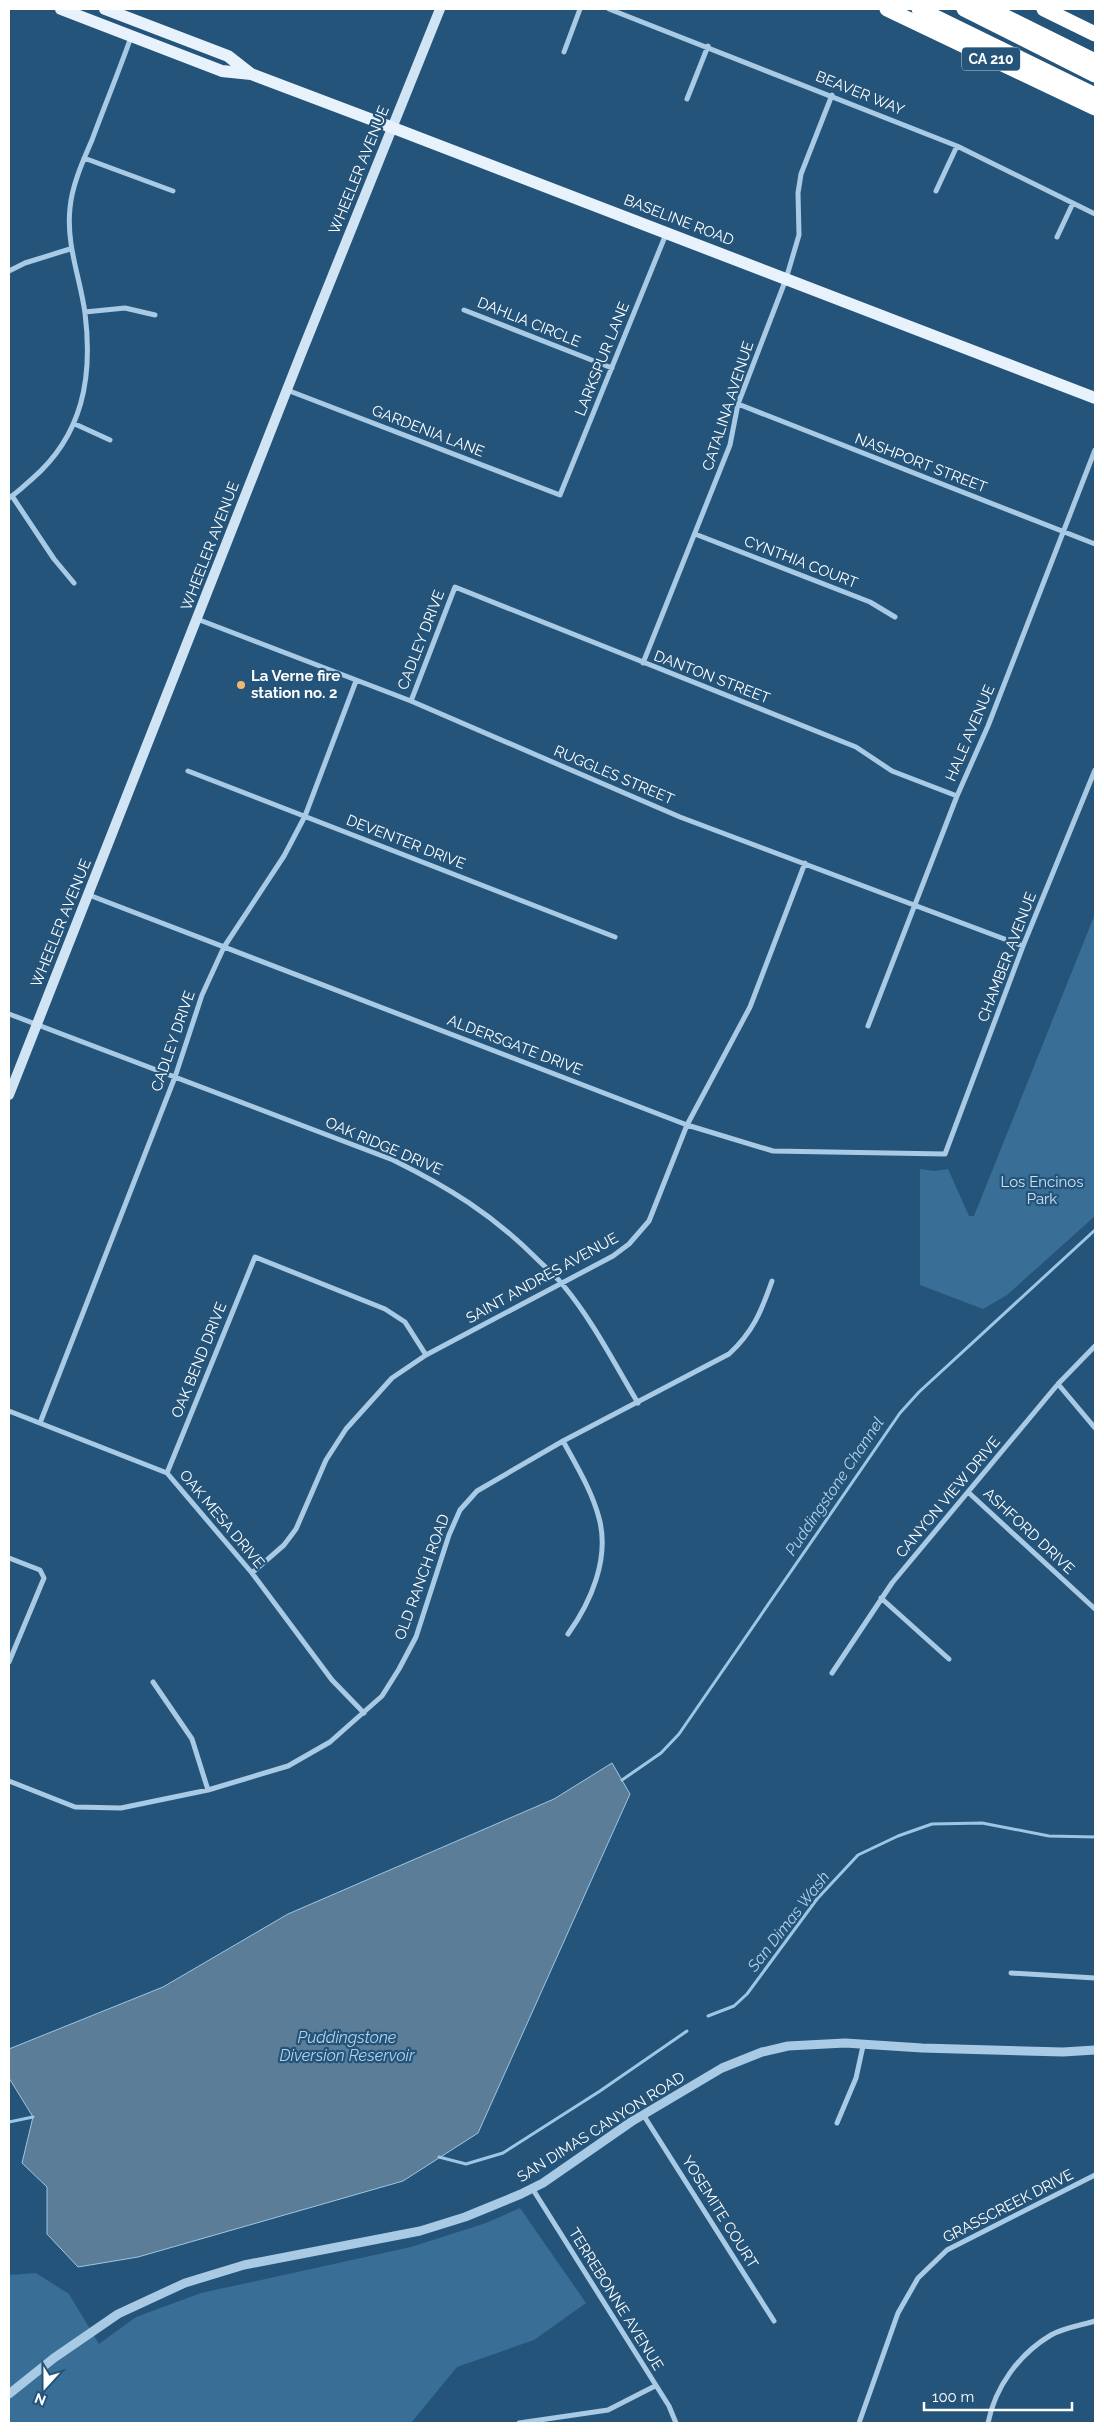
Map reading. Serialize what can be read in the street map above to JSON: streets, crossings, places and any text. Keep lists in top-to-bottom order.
{
  "streets": {
    "highway": ["CA 210"],
    "main road": ["WHEELER AVENUE", "BASELINE ROAD"],
    "street": [
      "BEAVER WAY",
      "DAHLIA CIRCLE",
      "LARKSPUR LANE",
      "CATALINA AVENUE",
      "GARDENIA LANE",
      "NASHPORT STREET",
      "CYNTHIA COURT",
      "CADLEY DRIVE",
      "DANTON STREET",
      "HALE AVENUE",
      "RUGGLES STREET",
      "DEVENTER DRIVE",
      "CHAMBER AVENUE",
      "ALDERSGATE DRIVE",
      "OAK RIDGE DRIVE",
      "SAINT ANDRES AVENUE",
      "OAK BEND DRIVE",
      "CANYON VIEW DRIVE",
      "OAK MESA DRIVE",
      "ASHFORD DRIVE",
      "OLD RANCH ROAD",
      "SAN DIMAS CANYON ROAD",
      "GRASSCREEK DRIVE",
      "YOSEMITE COURT",
      "TERREBONNE AVENUE"
    ]
  },
  "crossings": [
    ["BEAVER WAY", "CATALINA AVENUE"],
    ["WHEELER AVENUE", "BASELINE ROAD"],
    ["WHEELER AVENUE", "GARDENIA LANE"],
    ["WHEELER AVENUE", "RUGGLES STREET"],
    ["WHEELER AVENUE", "ALDERSGATE DRIVE"],
    ["WHEELER AVENUE", "OAK RIDGE DRIVE"],
    ["BASELINE ROAD", "LARKSPUR LANE"],
    ["BASELINE ROAD", "CATALINA AVENUE"],
    ["DAHLIA CIRCLE", "LARKSPUR LANE"],
    ["LARKSPUR LANE", "GARDENIA LANE"],
    ["CATALINA AVENUE", "NASHPORT STREET"],
    ["CATALINA AVENUE", "CYNTHIA COURT"],
    ["CATALINA AVENUE", "DANTON STREET"],
    ["NASHPORT STREET", "HALE AVENUE"],
    ["CADLEY DRIVE", "DANTON STREET"],
    ["CADLEY DRIVE", "RUGGLES STREET"],
    ["CADLEY DRIVE", "DEVENTER DRIVE"],
    ["CADLEY DRIVE", "ALDERSGATE DRIVE"],
    ["CADLEY DRIVE", "OAK RIDGE DRIVE"],
    ["CADLEY DRIVE", "OAK MESA DRIVE"],
    ["DANTON STREET", "HALE AVENUE"],
    ["HALE AVENUE", "RUGGLES STREET"],
    ["RUGGLES STREET", "CHAMBER AVENUE"],
    ["RUGGLES STREET", "SAINT ANDRES AVENUE"],
    ["CHAMBER AVENUE", "ALDERSGATE DRIVE"],
    ["ALDERSGATE DRIVE", "SAINT ANDRES AVENUE"],
    ["OAK RIDGE DRIVE", "SAINT ANDRES AVENUE"],
    ["OAK RIDGE DRIVE", "OLD RANCH ROAD"],
    ["SAINT ANDRES AVENUE", "OAK BEND DRIVE"],
    ["SAINT ANDRES AVENUE", "OAK MESA DRIVE"],
    ["OAK BEND DRIVE", "OAK MESA DRIVE"],
    ["CANYON VIEW DRIVE", "ASHFORD DRIVE"],
    ["OAK MESA DRIVE", "OLD RANCH ROAD"],
    ["SAN DIMAS CANYON ROAD", "YOSEMITE COURT"],
    ["SAN DIMAS CANYON ROAD", "TERREBONNE AVENUE"]
  ],
  "water": ["Puddingstone Channel", "San Dimas Wash", "Puddingstone Diversion Reservoir"],
  "parks": ["Los Encinos Park"],
  "places": ["La Verne fire station no. 2"],
  "scale_bar": "100 m",
  "north": "bottom"
}
